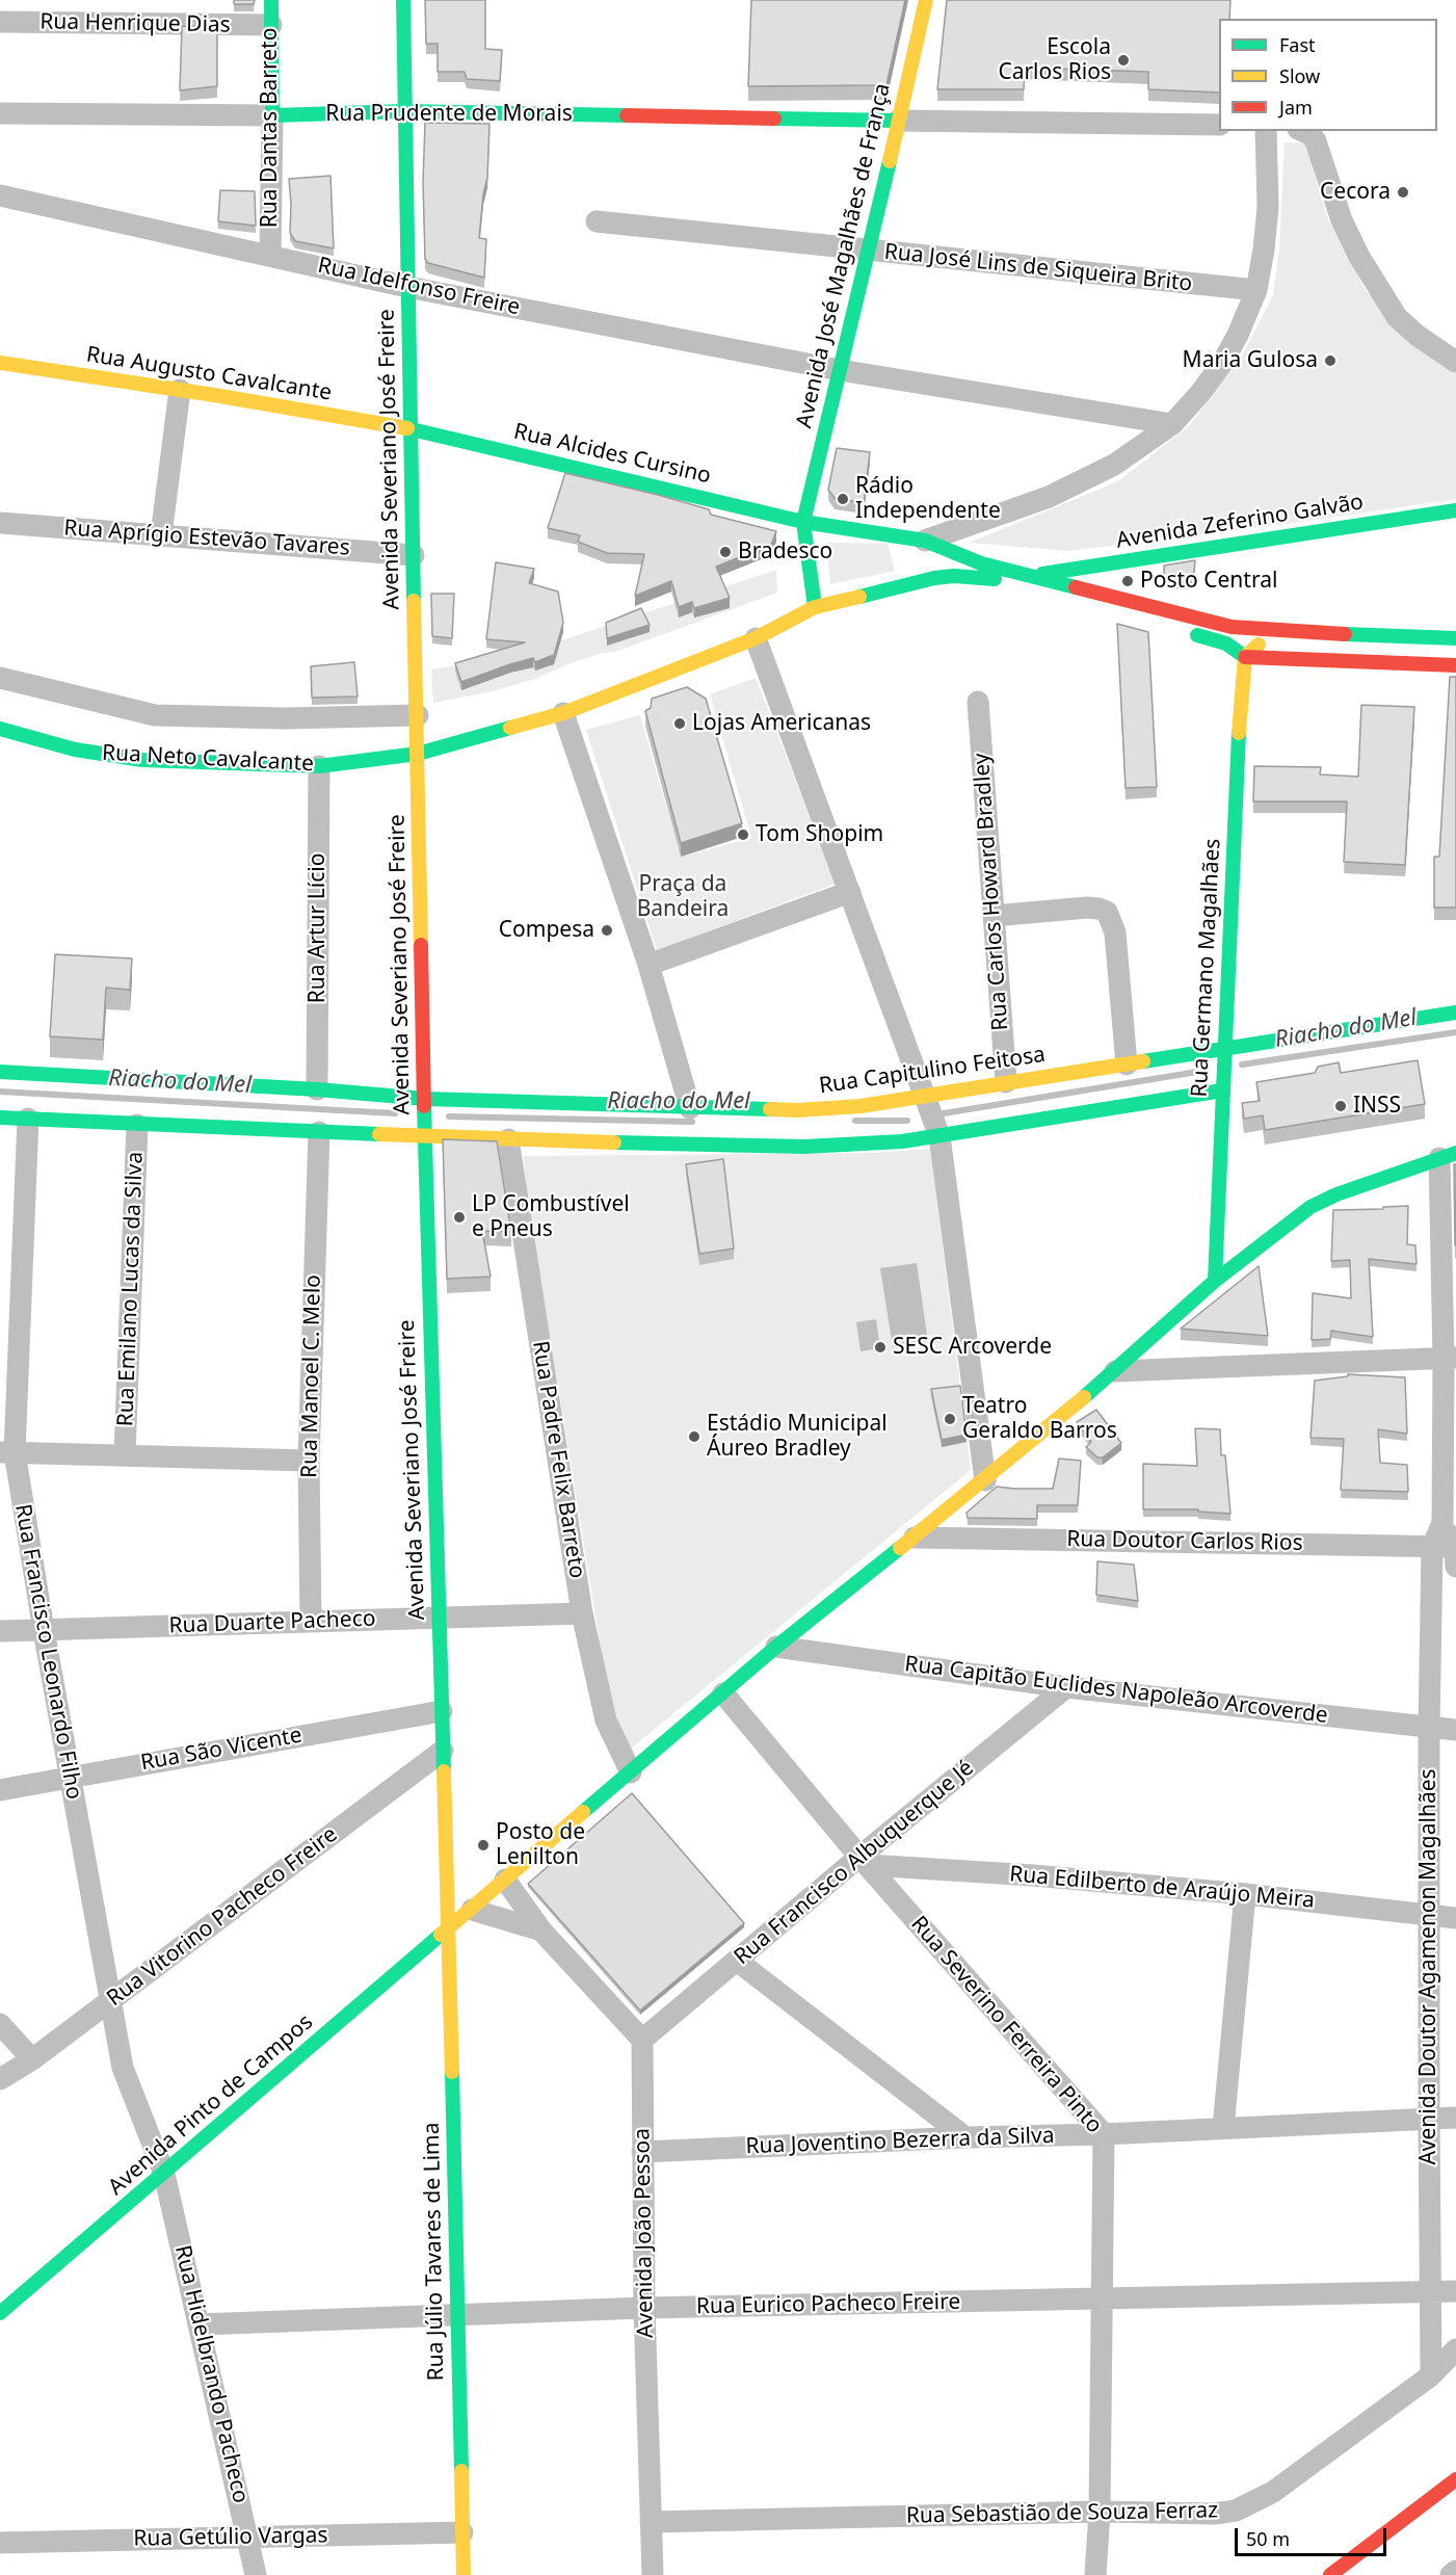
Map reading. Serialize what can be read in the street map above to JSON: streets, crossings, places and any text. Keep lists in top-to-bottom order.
{
  "streets": {
    "main road": [
      "Rua Prudente de Morais",
      "Rua Dantas Barreto",
      "Avenida José Magalhães de França",
      "Rua Augusto Cavalcante",
      "Rua Alcides Cursino",
      "Avenida Severiano José Freire",
      "Avenida Zeferino Galvão",
      "Rua Neto Cavalcante",
      "Rua Germano Magalhães",
      "Rua Capitulino Feitosa",
      "Avenida Pinto de Campos",
      "Rua Júlio Tavares de Lima"
    ],
    "street": [
      "Rua Henrique Dias",
      "Rua José Lins de Siqueira Brito",
      "Rua Idelfonso Freire",
      "Rua Aprígio Estevão Tavares",
      "Rua Carlos Howard Bradley",
      "Rua Artur Lício",
      "Rua Emilano Lucas da Silva",
      "Rua Manoel C. Melo",
      "Rua Padre Felix Barreto",
      "Rua Doutor Carlos Rios",
      "Rua Duarte Pacheco",
      "Rua Francisco Leonardo Filho",
      "Rua Capitão Euclides Napoleão Arcoverde",
      "Rua São Vicente",
      "Rua Francisco Albuquerque Jé",
      "Rua Edilberto de Araújo Meira",
      "Rua Vitorino Pacheco Freire",
      "Avenida Doutor Agamenon Magalhães",
      "Rua Severino Ferreira Pinto",
      "Rua Joventino Bezerra da Silva",
      "Avenida João Pessoa",
      "Rua Eurico Pacheco Freire",
      "Rua Hidelbrando Pacheco",
      "Rua Sebastião de Souza Ferraz",
      "Rua Getúlio Vargas"
    ]
  },
  "crossings": [
    ["Rua Henrique Dias", "Rua Dantas Barreto"],
    ["Rua Prudente de Morais", "Rua Dantas Barreto"],
    ["Rua Prudente de Morais", "Avenida José Magalhães de França"],
    ["Rua Prudente de Morais", "Avenida Severiano José Freire"],
    ["Rua Dantas Barreto", "Rua Idelfonso Freire"],
    ["Avenida José Magalhães de França", "Rua José Lins de Siqueira Brito"],
    ["Avenida José Magalhães de França", "Rua Idelfonso Freire"],
    ["Avenida José Magalhães de França", "Rua Alcides Cursino"],
    ["Rua Idelfonso Freire", "Avenida Severiano José Freire"],
    ["Rua Augusto Cavalcante", "Rua Alcides Cursino"],
    ["Rua Augusto Cavalcante", "Avenida Severiano José Freire"],
    ["Rua Alcides Cursino", "Avenida Severiano José Freire"],
    ["Rua Alcides Cursino", "Avenida Zeferino Galvão"],
    ["Avenida Severiano José Freire", "Rua Aprígio Estevão Tavares"],
    ["Avenida Severiano José Freire", "Rua Neto Cavalcante"],
    ["Avenida Severiano José Freire", "Rua Capitulino Feitosa"],
    ["Avenida Severiano José Freire", "Rua Duarte Pacheco"],
    ["Avenida Severiano José Freire", "Rua São Vicente"],
    ["Avenida Severiano José Freire", "Rua Vitorino Pacheco Freire"],
    ["Avenida Severiano José Freire", "Avenida Pinto de Campos"],
    ["Avenida Severiano José Freire", "Rua Júlio Tavares de Lima"],
    ["Rua Neto Cavalcante", "Rua Artur Lício"],
    ["Rua Carlos Howard Bradley", "Rua Capitulino Feitosa"],
    ["Rua Artur Lício", "Rua Capitulino Feitosa"],
    ["Rua Germano Magalhães", "Rua Capitulino Feitosa"],
    ["Rua Germano Magalhães", "Avenida Pinto de Campos"],
    ["Rua Manoel C. Melo", "Rua Duarte Pacheco"],
    ["Rua Padre Felix Barreto", "Rua Duarte Pacheco"],
    ["Rua Padre Felix Barreto", "Avenida Pinto de Campos"],
    ["Rua Doutor Carlos Rios", "Avenida Doutor Agamenon Magalhães"],
    ["Rua Doutor Carlos Rios", "Avenida Pinto de Campos"],
    ["Rua Duarte Pacheco", "Rua Francisco Leonardo Filho"],
    ["Rua Francisco Leonardo Filho", "Rua São Vicente"],
    ["Rua Francisco Leonardo Filho", "Rua Vitorino Pacheco Freire"],
    ["Rua Francisco Leonardo Filho", "Avenida Pinto de Campos"],
    ["Rua Francisco Leonardo Filho", "Rua Hidelbrando Pacheco"],
    ["Rua Capitão Euclides Napoleão Arcoverde", "Rua Francisco Albuquerque Jé"],
    ["Rua Capitão Euclides Napoleão Arcoverde", "Avenida Doutor Agamenon Magalhães"],
    ["Rua Capitão Euclides Napoleão Arcoverde", "Avenida Pinto de Campos"],
    ["Rua Francisco Albuquerque Jé", "Rua Edilberto de Araújo Meira"],
    ["Rua Francisco Albuquerque Jé", "Rua Severino Ferreira Pinto"],
    ["Rua Francisco Albuquerque Jé", "Avenida João Pessoa"],
    ["Rua Edilberto de Araújo Meira", "Avenida Doutor Agamenon Magalhães"],
    ["Rua Edilberto de Araújo Meira", "Rua Severino Ferreira Pinto"],
    ["Avenida Doutor Agamenon Magalhães", "Avenida Pinto de Campos"],
    ["Avenida Doutor Agamenon Magalhães", "Rua Joventino Bezerra da Silva"],
    ["Avenida Doutor Agamenon Magalhães", "Rua Eurico Pacheco Freire"],
    ["Avenida Doutor Agamenon Magalhães", "Rua Sebastião de Souza Ferraz"],
    ["Rua Severino Ferreira Pinto", "Avenida Pinto de Campos"],
    ["Rua Severino Ferreira Pinto", "Rua Joventino Bezerra da Silva"],
    ["Rua Severino Ferreira Pinto", "Rua Eurico Pacheco Freire"],
    ["Rua Severino Ferreira Pinto", "Rua Sebastião de Souza Ferraz"],
    ["Avenida Pinto de Campos", "Rua Júlio Tavares de Lima"],
    ["Avenida Pinto de Campos", "Rua Hidelbrando Pacheco"],
    ["Rua Joventino Bezerra da Silva", "Avenida João Pessoa"],
    ["Avenida João Pessoa", "Rua Eurico Pacheco Freire"],
    ["Avenida João Pessoa", "Rua Sebastião de Souza Ferraz"],
    ["Rua Júlio Tavares de Lima", "Rua Eurico Pacheco Freire"],
    ["Rua Júlio Tavares de Lima", "Rua Getúlio Vargas"],
    ["Rua Eurico Pacheco Freire", "Rua Hidelbrando Pacheco"],
    ["Rua Hidelbrando Pacheco", "Rua Getúlio Vargas"]
  ],
  "water": ["Riacho do Mel"],
  "parks": ["Praça da Bandeira"],
  "places": [
    "Escola Carlos Rios",
    "Cecora",
    "Maria Gulosa",
    "Rádio Independente",
    "Bradesco",
    "Posto Central",
    "Lojas Americanas",
    "Tom Shopim",
    "Compesa",
    "INSS",
    "LP Combustível e Pneus",
    "SESC Arcoverde",
    "Teatro Geraldo Barros",
    "Estádio Municipal Áureo Bradley",
    "Posto de Lenilton"
  ],
  "legend": ["Fast", "Slow", "Jam"],
  "scale_bar": "50 m"
}
